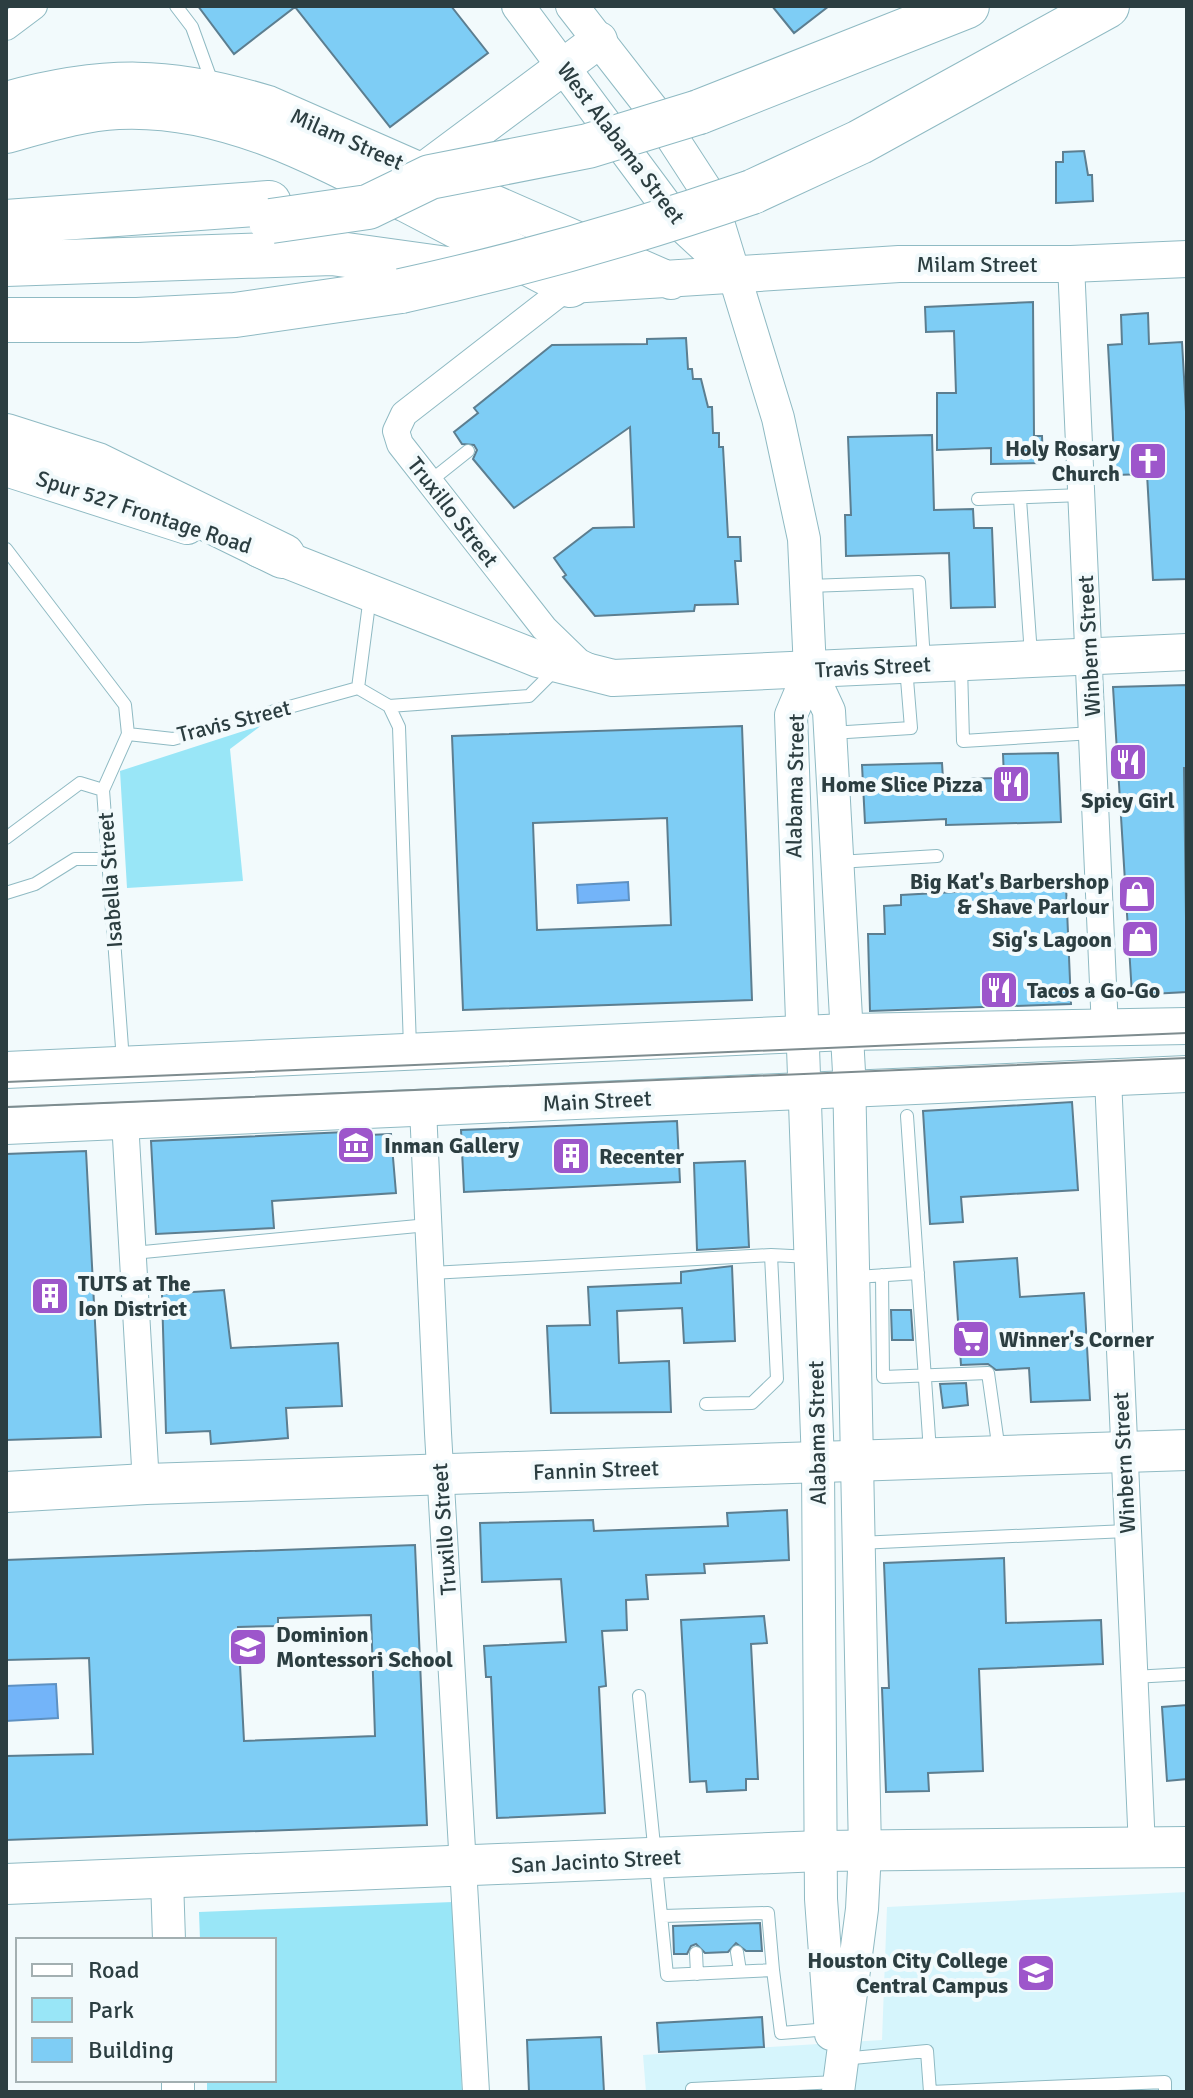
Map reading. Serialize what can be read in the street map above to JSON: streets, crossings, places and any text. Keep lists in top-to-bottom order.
{
  "streets": {
    "main road": [
      "Milam Street",
      "Spur 527 Frontage Road",
      "Travis Street",
      "Main Street",
      "Fannin Street",
      "San Jacinto Street"
    ],
    "street": [
      "West Alabama Street",
      "Truxillo Street",
      "Winbern Street",
      "Alabama Street"
    ],
    "lane": ["Isabella Street"]
  },
  "crossings": [
    ["Milam Street", "West Alabama Street"],
    ["Milam Street", "Truxillo Street"],
    ["Milam Street", "Winbern Street"],
    ["West Alabama Street", "Travis Street"],
    ["West Alabama Street", "Alabama Street"],
    ["Spur 527 Frontage Road", "Travis Street"],
    ["Truxillo Street", "Travis Street"],
    ["Truxillo Street", "Main Street"],
    ["Truxillo Street", "Fannin Street"],
    ["Truxillo Street", "San Jacinto Street"],
    ["Winbern Street", "Travis Street"],
    ["Winbern Street", "Main Street"],
    ["Winbern Street", "Fannin Street"],
    ["Winbern Street", "San Jacinto Street"],
    ["Travis Street", "Alabama Street"],
    ["Travis Street", "Isabella Street"],
    ["Alabama Street", "Main Street"],
    ["Alabama Street", "Fannin Street"],
    ["Alabama Street", "San Jacinto Street"]
  ],
  "places": {
    "church": ["Holy Rosary Church"],
    "restaurant": ["Spicy Girl", "Home Slice Pizza", "Tacos a Go-Go"],
    "shop": ["Big Kat's Barbershop & Shave Parlour", "Sig's Lagoon"],
    "museum": ["Inman Gallery"],
    "building": ["Recenter", "TUTS at The Ion District"],
    "supermarket": ["Winner's Corner"],
    "school or university": ["Dominion Montessori School", "Houston City College Central Campus"]
  },
  "legend": ["Road", "Park", "Building"]
}
